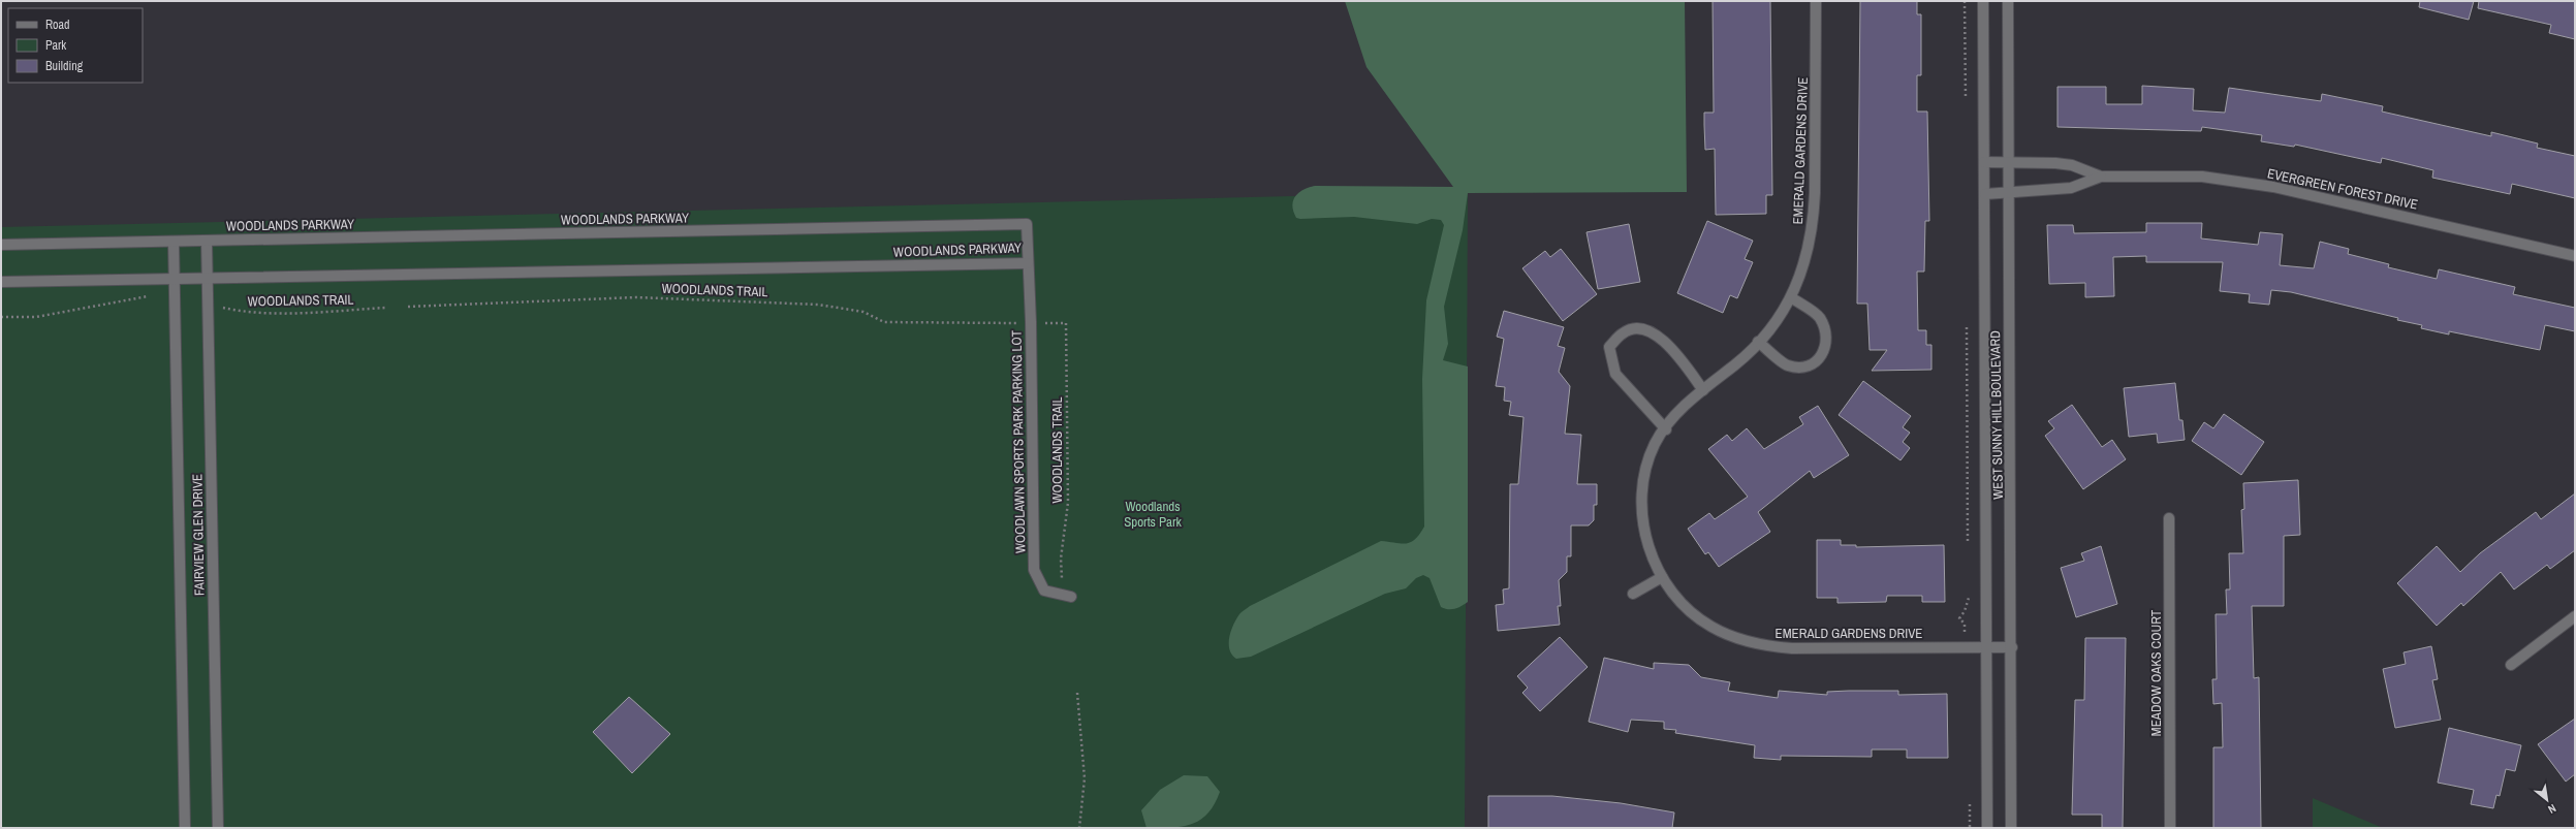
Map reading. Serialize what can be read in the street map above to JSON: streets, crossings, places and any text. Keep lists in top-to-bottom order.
{
  "streets": {
    "street": [
      "EMERALD GARDENS DRIVE",
      "EVERGREEN FOREST DRIVE",
      "WOODLANDS PARKWAY",
      "WEST SUNNY HILL BOULEVARD",
      "WOODLAWN SPORTS PARK PARKING LOT",
      "FAIRVIEW GLEN DRIVE",
      "MEADOW OAKS COURT"
    ],
    "path": ["WOODLANDS TRAIL"]
  },
  "crossings": [
    ["EMERALD GARDENS DRIVE", "WEST SUNNY HILL BOULEVARD"],
    ["EVERGREEN FOREST DRIVE", "WEST SUNNY HILL BOULEVARD"],
    ["WOODLANDS PARKWAY", "WOODLAWN SPORTS PARK PARKING LOT"],
    ["WOODLANDS PARKWAY", "FAIRVIEW GLEN DRIVE"],
    ["WOODLANDS TRAIL", "WOODLAWN SPORTS PARK PARKING LOT"]
  ],
  "parks": ["Woodlands Sports Park"],
  "legend": ["Road", "Park", "Building"],
  "north": "bottom right"
}
